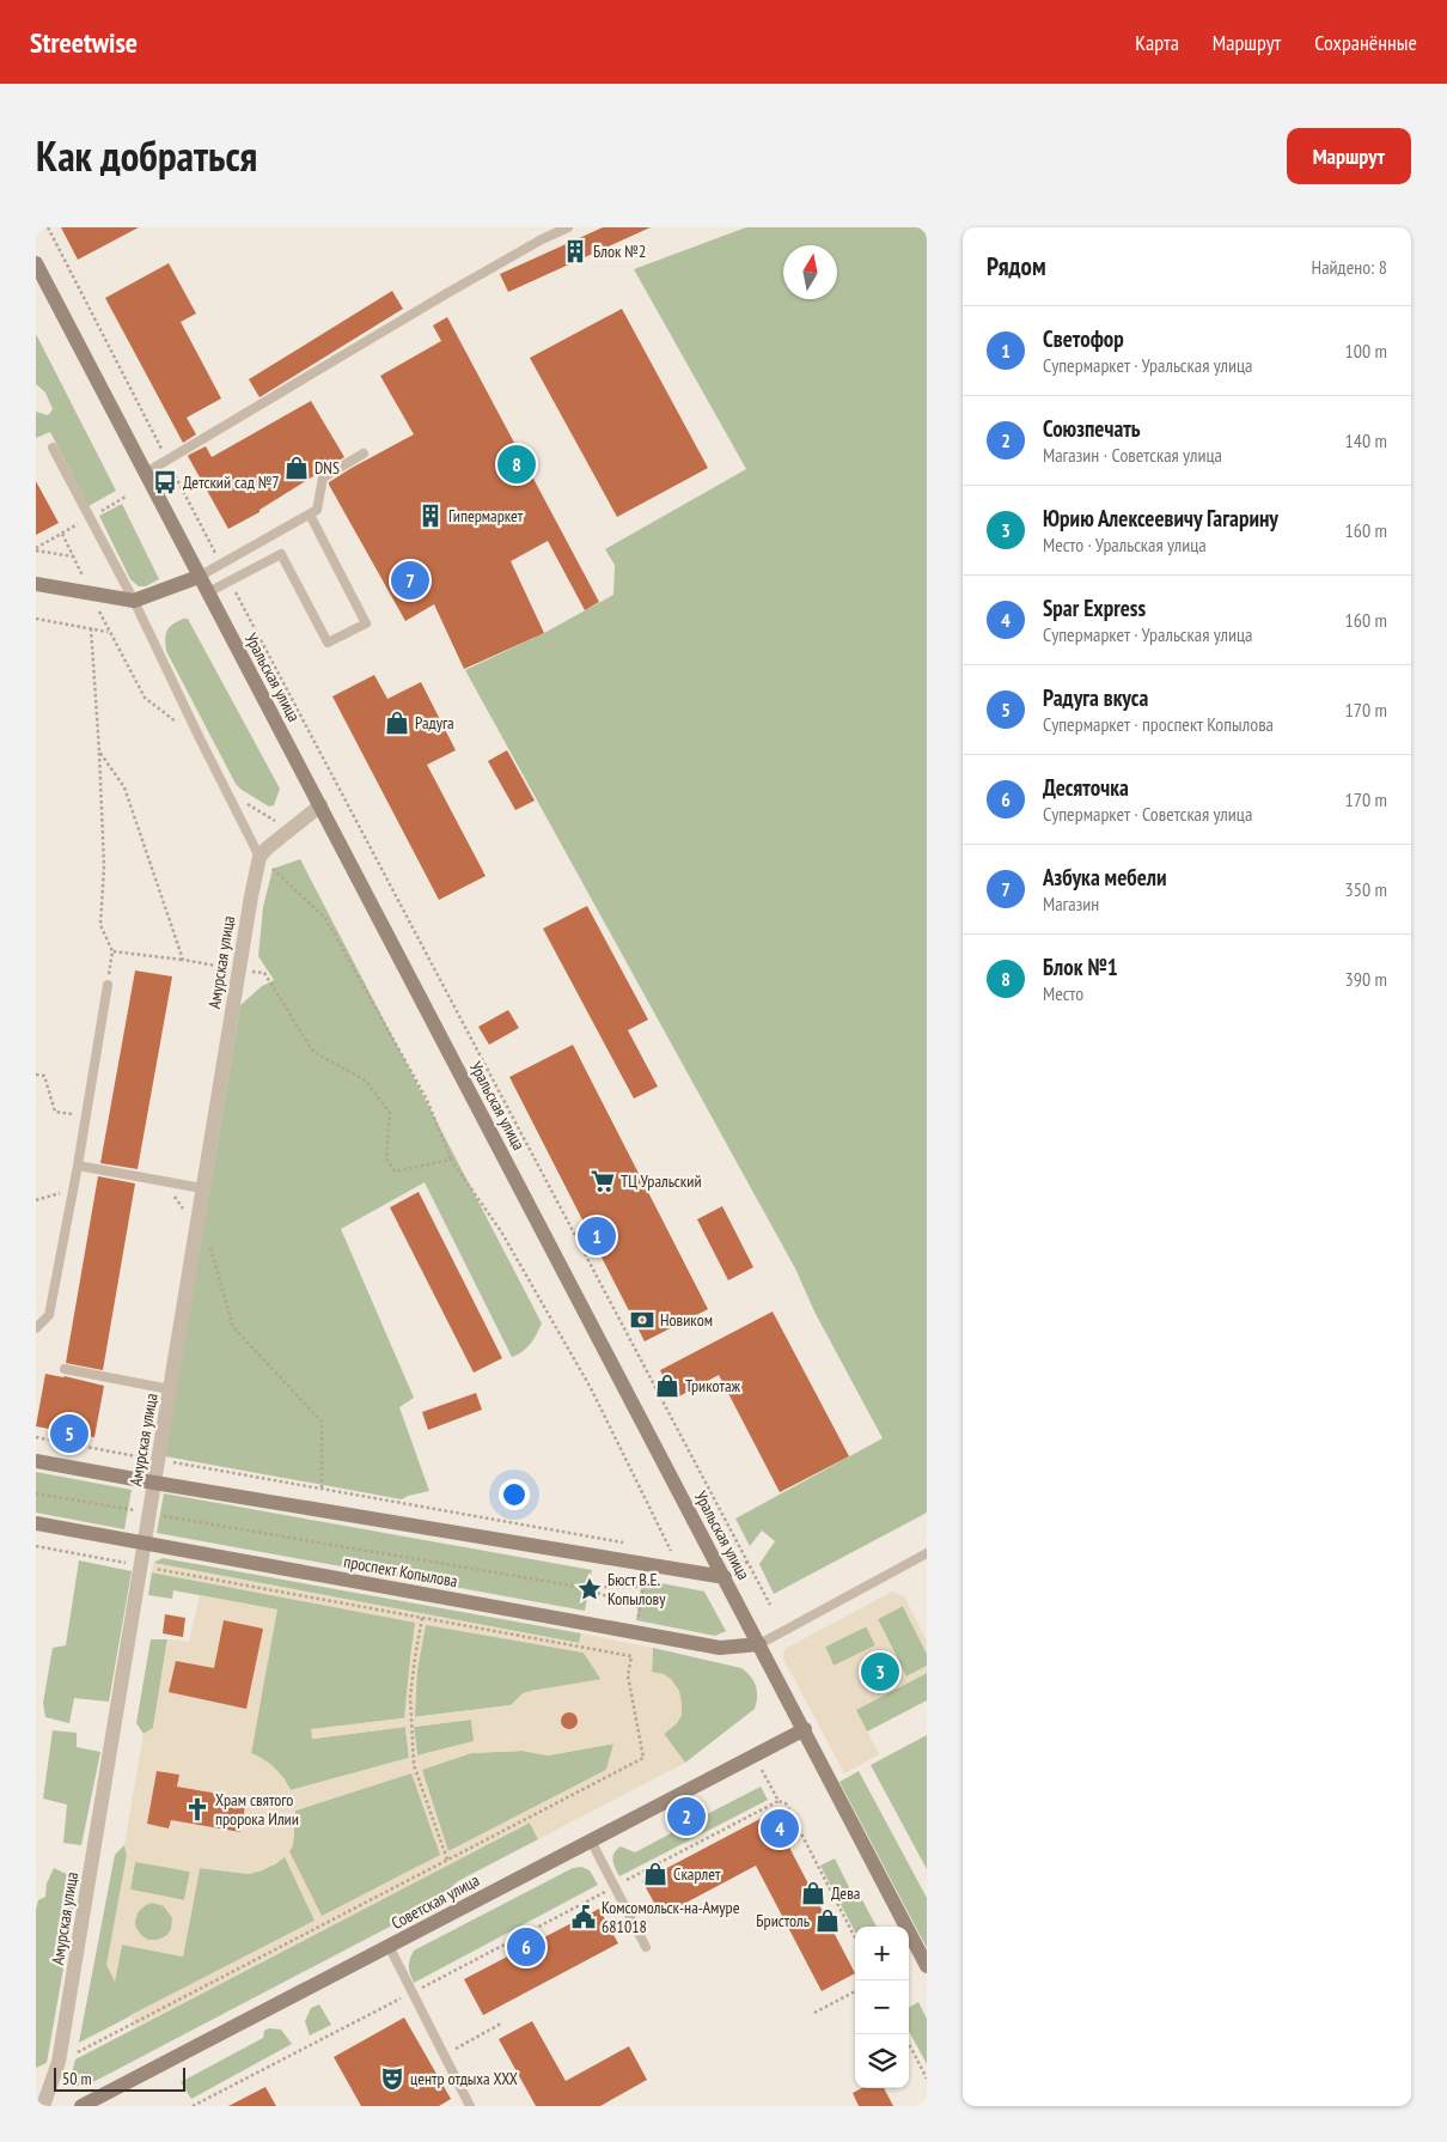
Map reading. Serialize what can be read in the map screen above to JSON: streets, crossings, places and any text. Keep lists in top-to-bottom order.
{
  "streets": {
    "street": [
      "Уральская улица",
      "Амурская улица",
      "проспект Копылова",
      "Советская улица"
    ]
  },
  "crossings": [
    ["Уральская улица", "проспект Копылова"],
    ["Уральская улица", "Советская улица"],
    ["Амурская улица", "проспект Копылова"]
  ],
  "places": {
    "building": ["Блок №2", "Гипермаркет"],
    "shop": [
      "DNS",
      "Радуга",
      "Трикотаж",
      "Скарлет",
      "Дева",
      "Бристоль"
    ],
    "bus stop": ["Детский сад №7"],
    "supermarket": ["ТЦ Уральский"],
    "bank": ["Новиком"],
    "place": ["Бюст В.Е. Копылову"],
    "church": ["Храм святого пророка Илии"],
    "public building": ["Комсомольск-на-Амуре 681018"],
    "theatre": ["центр отдыха ХХХ"]
  },
  "scale_bar": "50 m",
  "north": "top",
  "page": {
    "header": "Streetwise",
    "nav": ["Карта", "Маршрут", "Сохранённые"],
    "title": "Как добраться",
    "buttons": "Маршрут",
    "heading": ["Рядом", "Найдено: 8"],
    "list": [
      {
        "mark": "1",
        "name": "Светофор",
        "note": "Супермаркет · Уральская улица",
        "value": "100 m"
      },
      {
        "mark": "2",
        "name": "Союзпечать",
        "note": "Магазин · Советская улица",
        "value": "140 m"
      },
      {
        "mark": "3",
        "name": "Юрию Алексеевичу Гагарину",
        "note": "Место · Уральская улица",
        "value": "160 m"
      },
      {
        "mark": "4",
        "name": "Spar Express",
        "note": "Супермаркет · Уральская улица",
        "value": "160 m"
      },
      {
        "mark": "5",
        "name": "Радуга вкуса",
        "note": "Супермаркет · проспект Копылова",
        "value": "170 m"
      },
      {
        "mark": "6",
        "name": "Десяточка",
        "note": "Супермаркет · Советская улица",
        "value": "170 m"
      },
      {
        "mark": "7",
        "name": "Азбука мебели",
        "note": "Магазин",
        "value": "350 m"
      },
      {
        "mark": "8",
        "name": "Блок №1",
        "note": "Место",
        "value": "390 m"
      }
    ],
    "pins": [
      "8",
      "7",
      "1",
      "5",
      "3",
      "2",
      "4",
      "6"
    ],
    "map_buttons": ["+", "−"],
    "scale": "50 m"
  }
}
